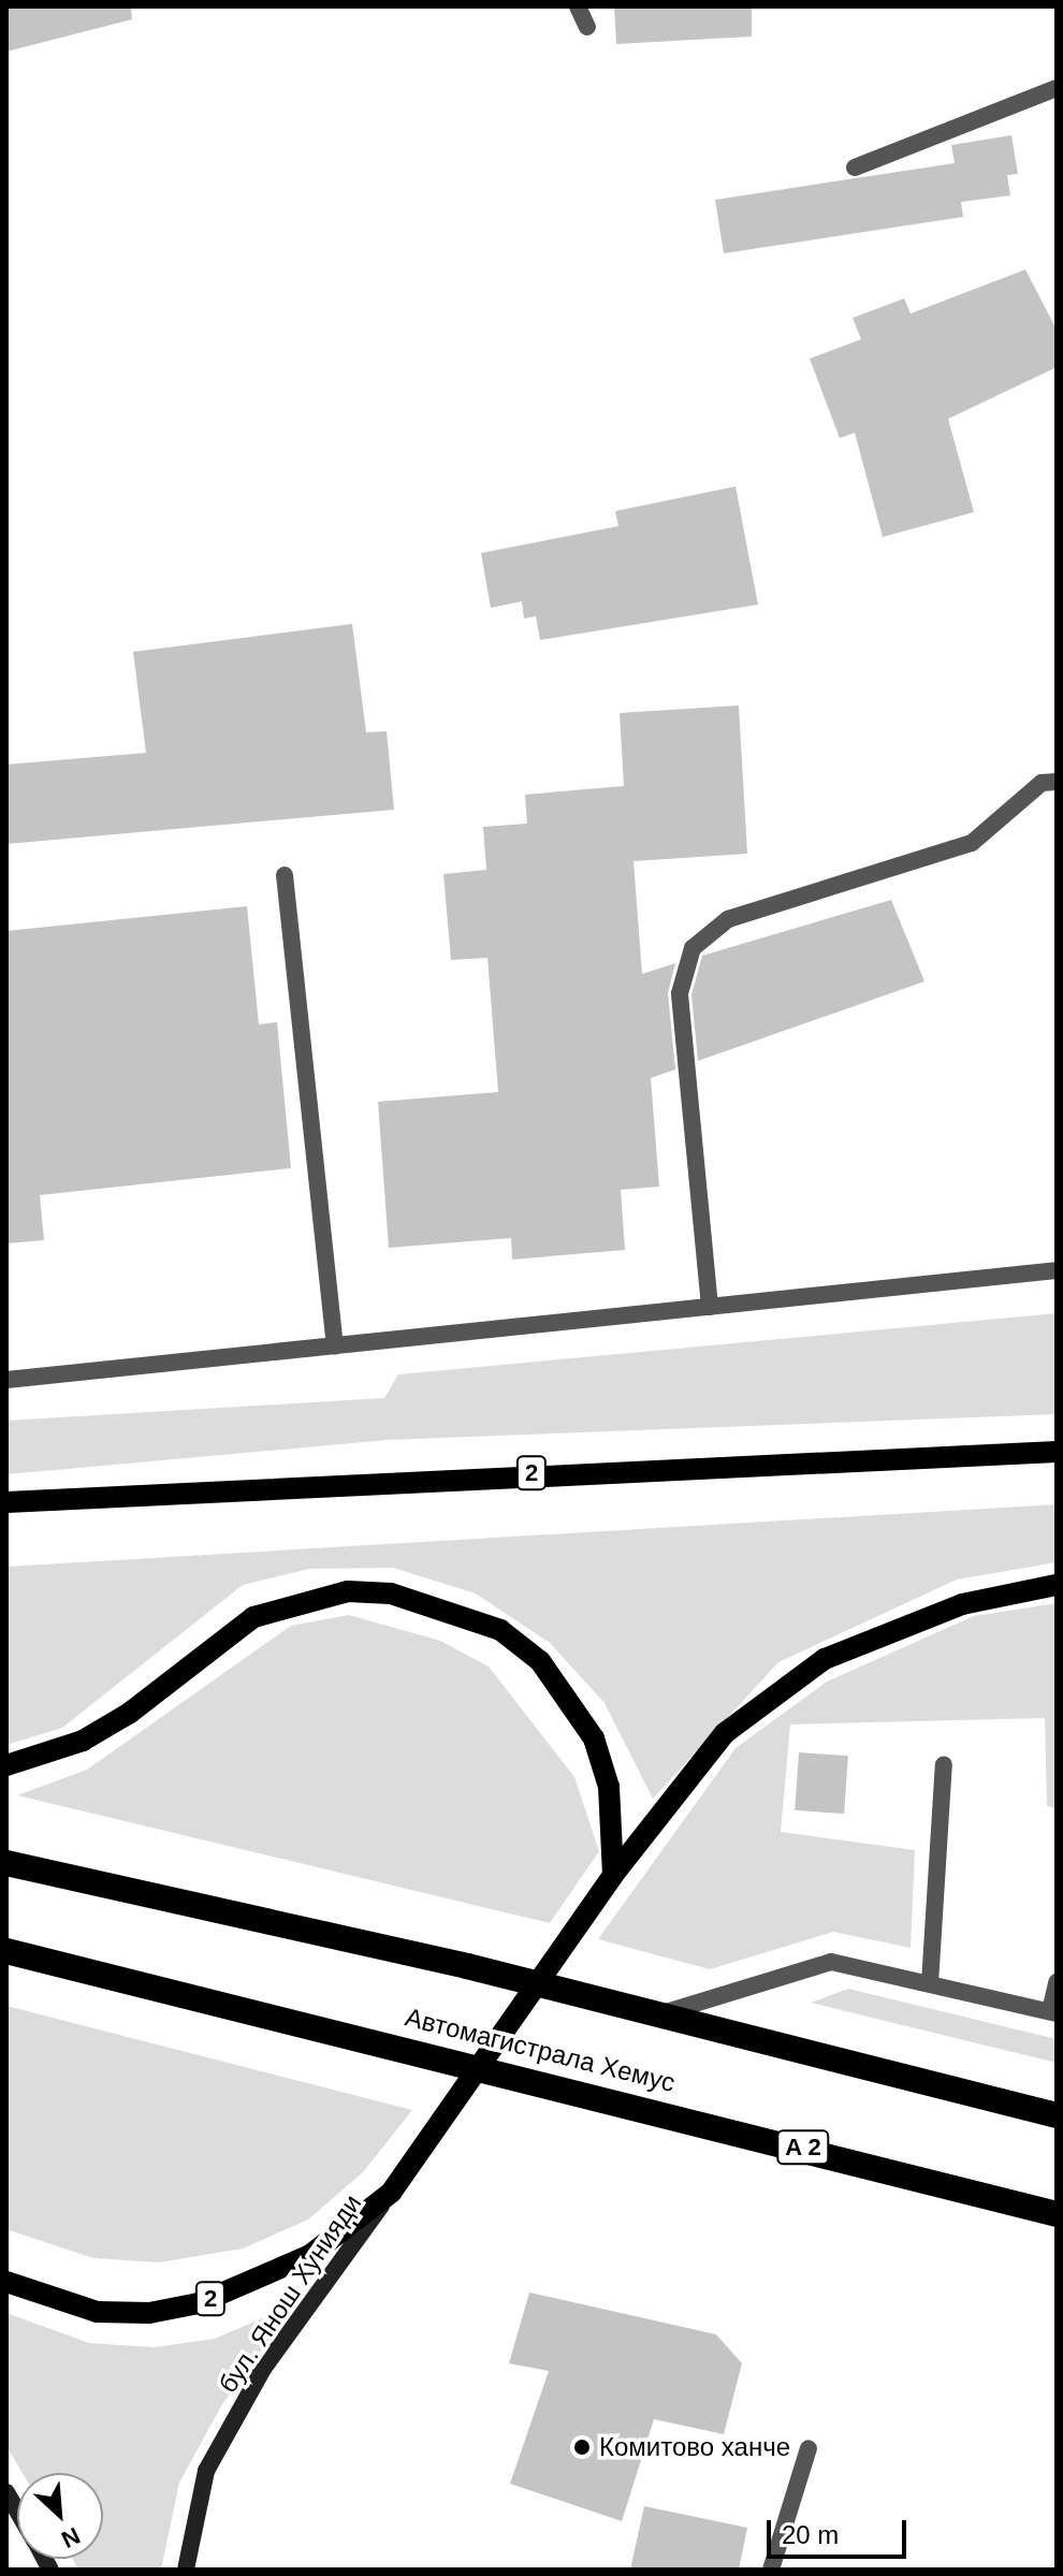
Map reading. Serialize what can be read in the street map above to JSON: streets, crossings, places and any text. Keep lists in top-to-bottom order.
{
  "streets": {
    "highway": ["Автомагистрала Хемус", "A 2"],
    "main road": ["2"],
    "street": ["бул. Янош Хунияди"]
  },
  "crossings": [
    ["2", "бул. Янош Хунияди"]
  ],
  "places": ["Комитово ханче"],
  "scale_bar": "20 m",
  "north": "bottom right"
}
